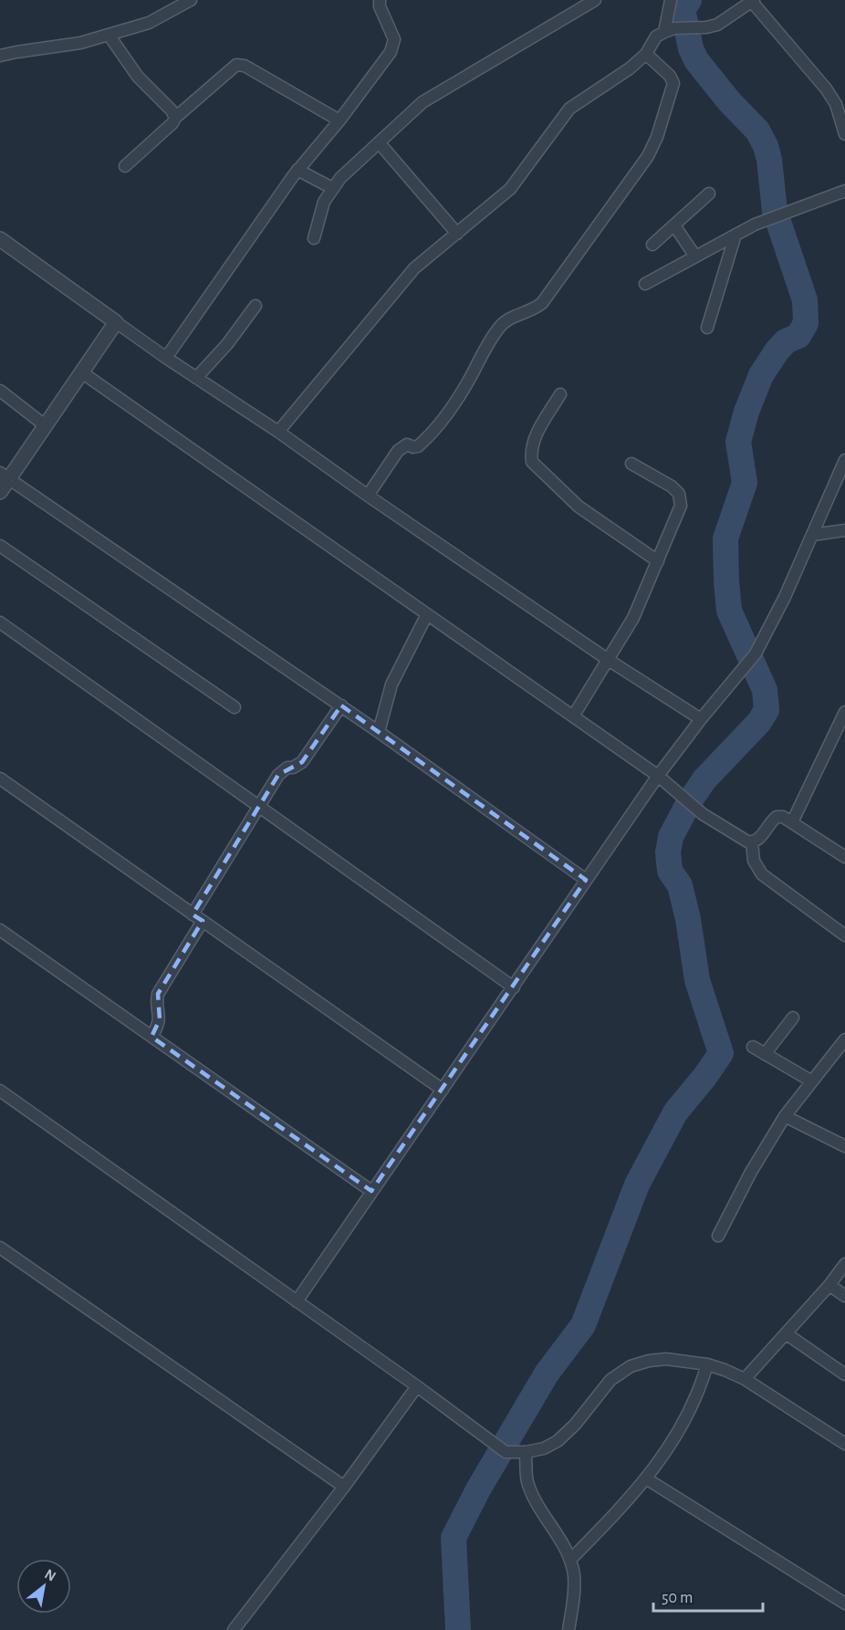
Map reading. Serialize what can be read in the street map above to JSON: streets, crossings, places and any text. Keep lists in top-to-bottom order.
{
  "scale_bar": "50 m",
  "north": "top right"
}
